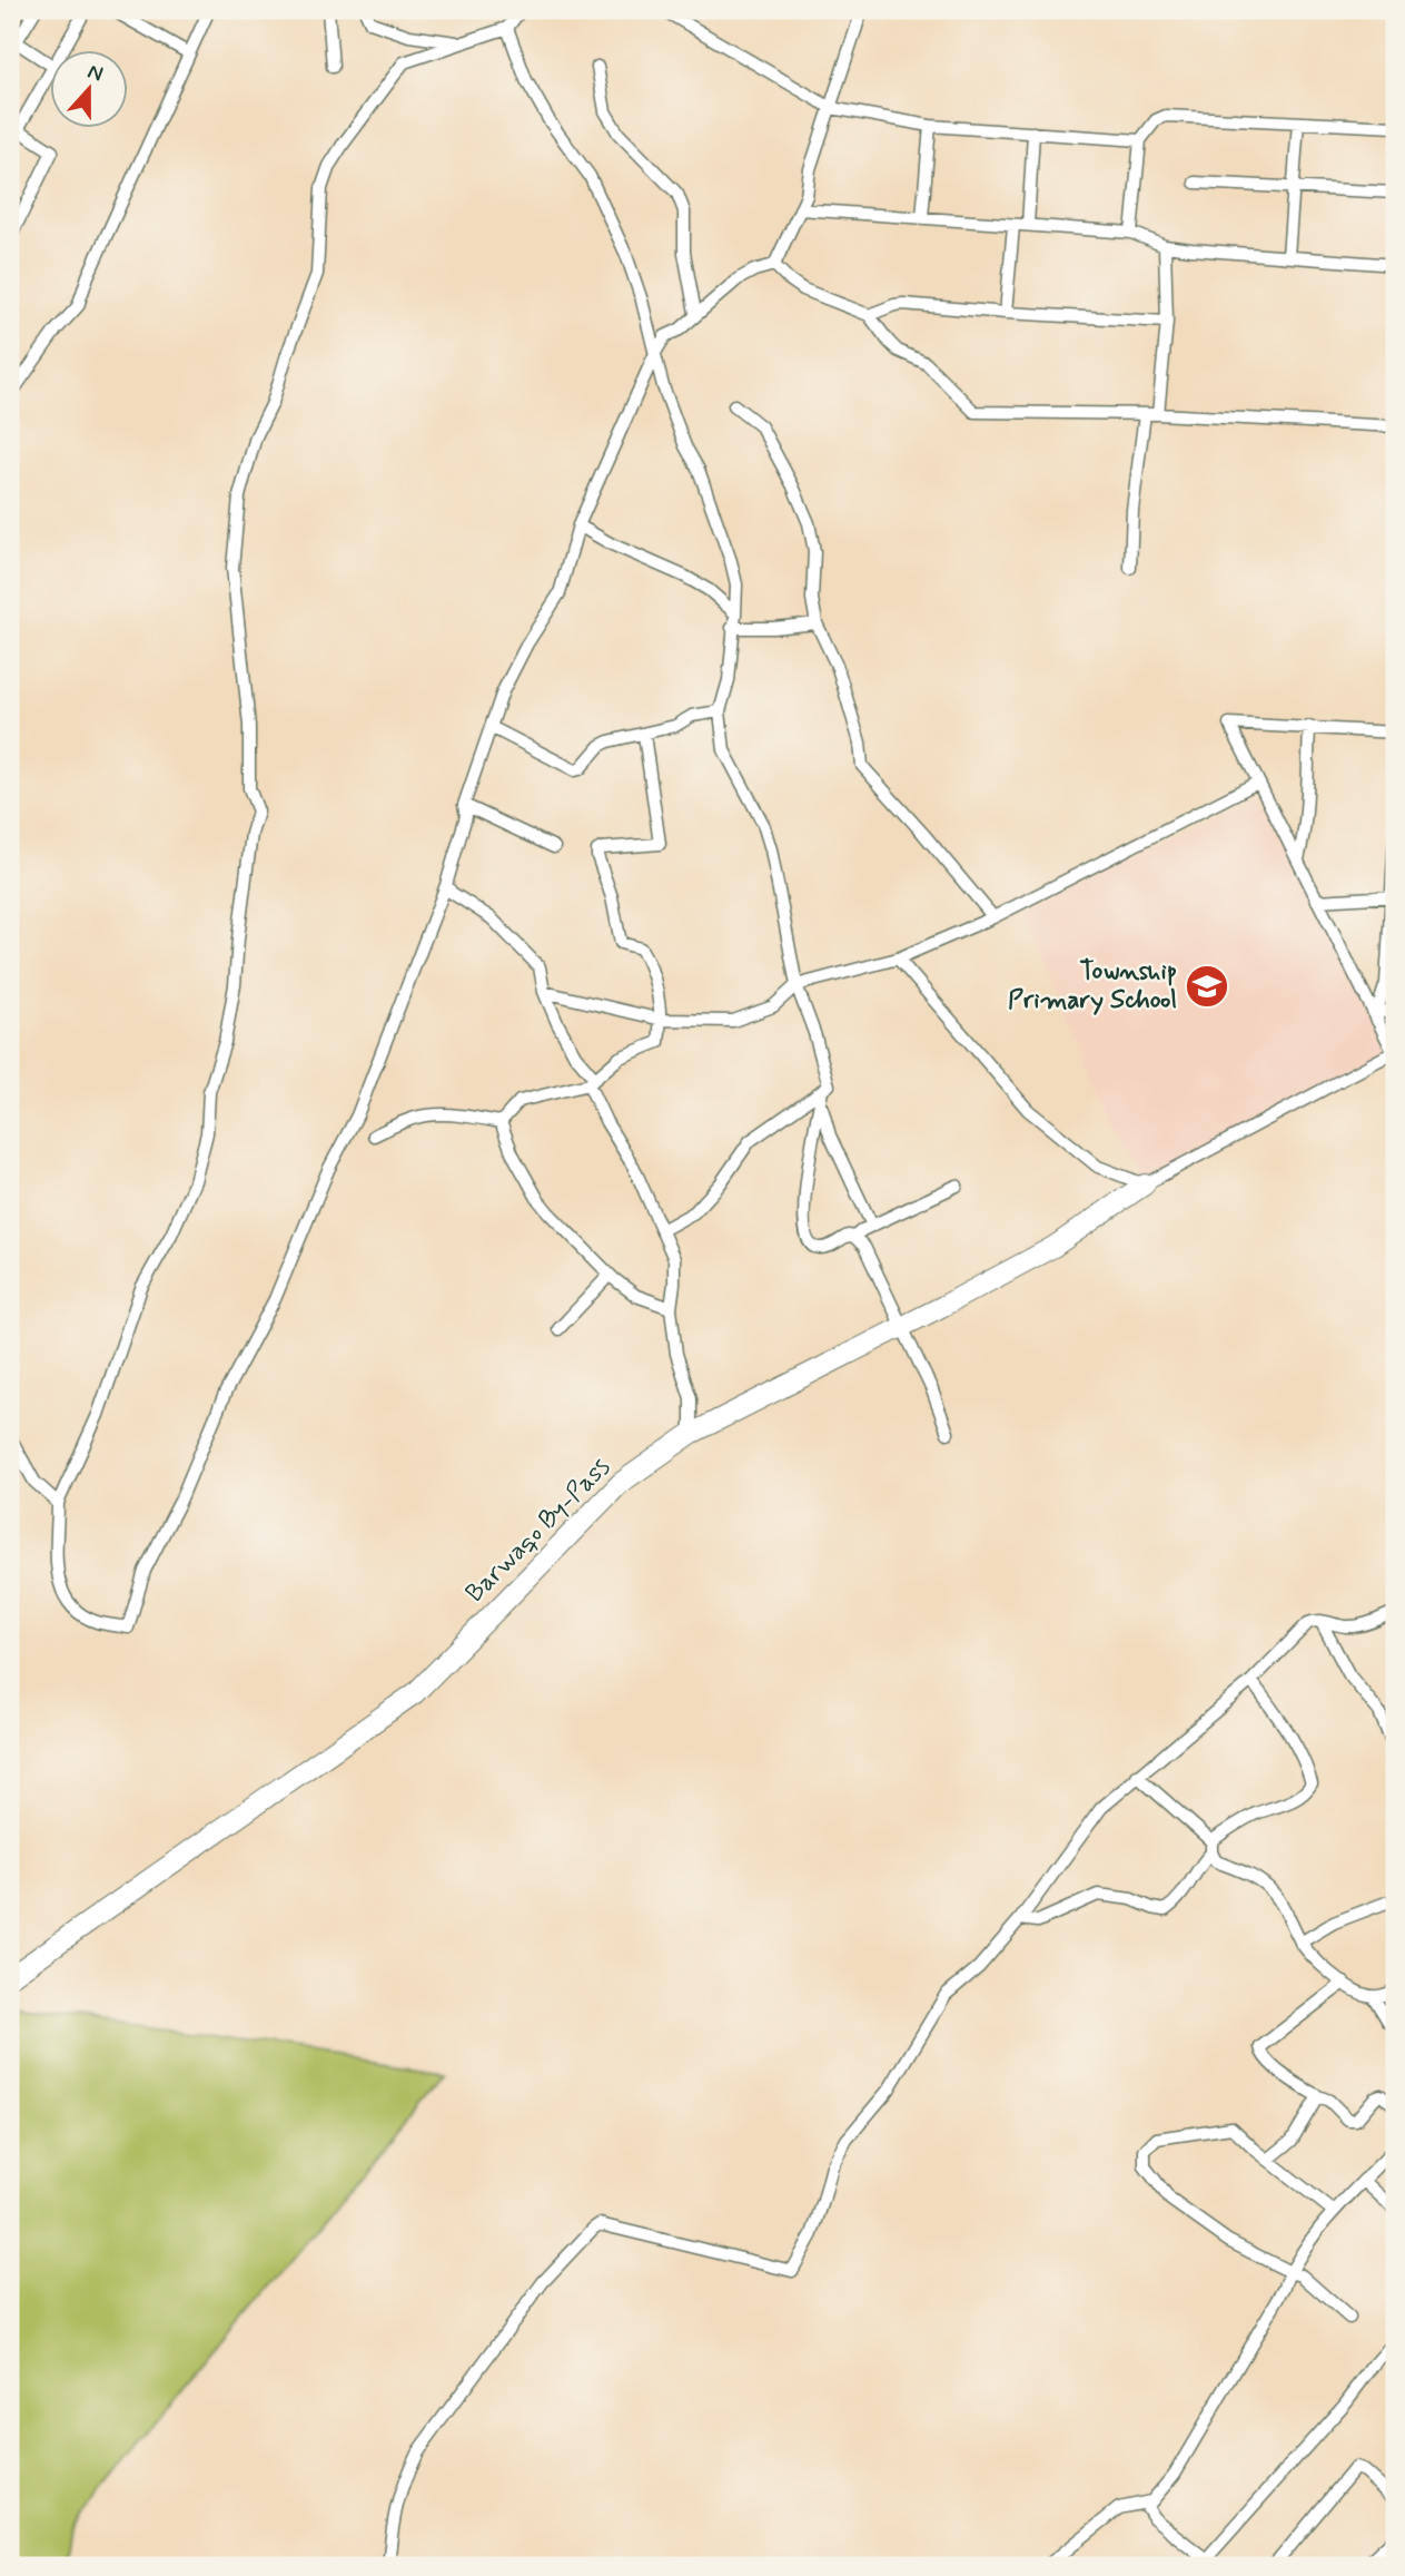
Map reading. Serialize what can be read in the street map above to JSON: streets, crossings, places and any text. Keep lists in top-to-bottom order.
{
  "streets": {
    "highway": ["Barwaqo By-Pass"]
  },
  "places": {
    "school or university": ["Township Primary School"]
  },
  "north": "top"
}
